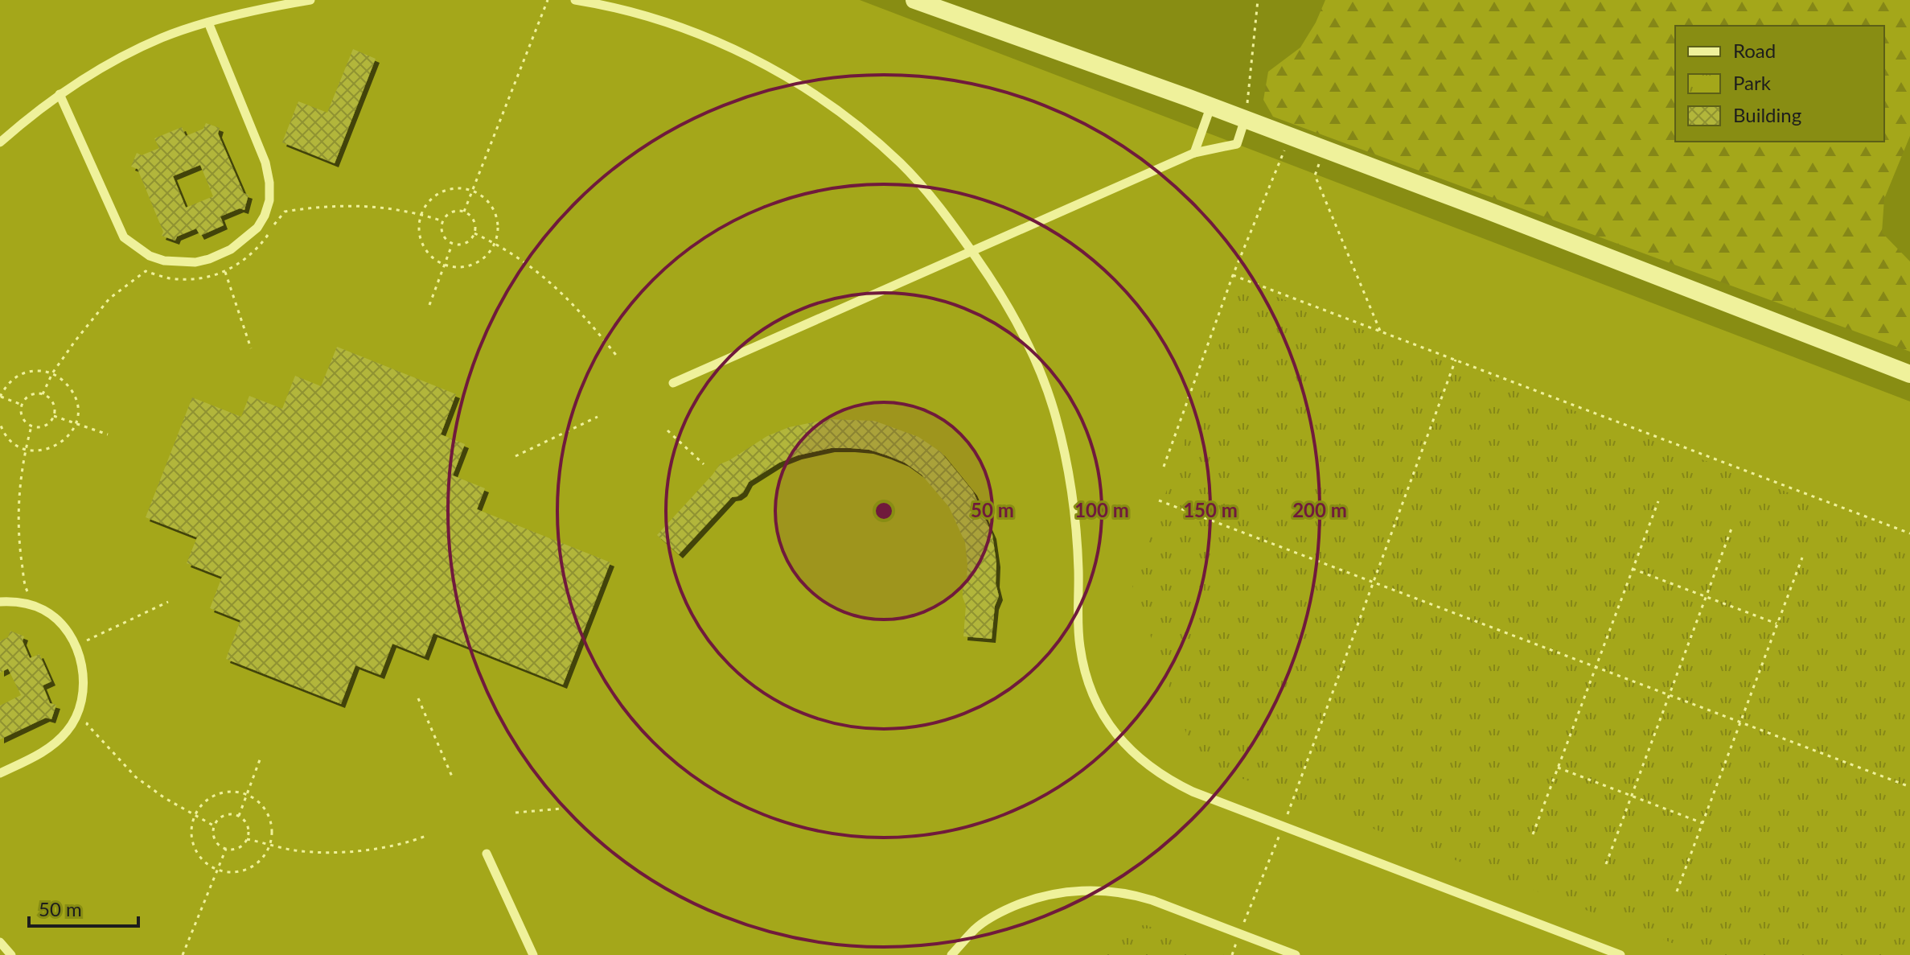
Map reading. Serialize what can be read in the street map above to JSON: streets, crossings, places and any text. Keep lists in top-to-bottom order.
{
  "legend": ["Road", "Park", "Building"],
  "scale_bar": "50 m",
  "rings": [
    "50 m",
    "100 m",
    "150 m",
    "200 m"
  ]
}
